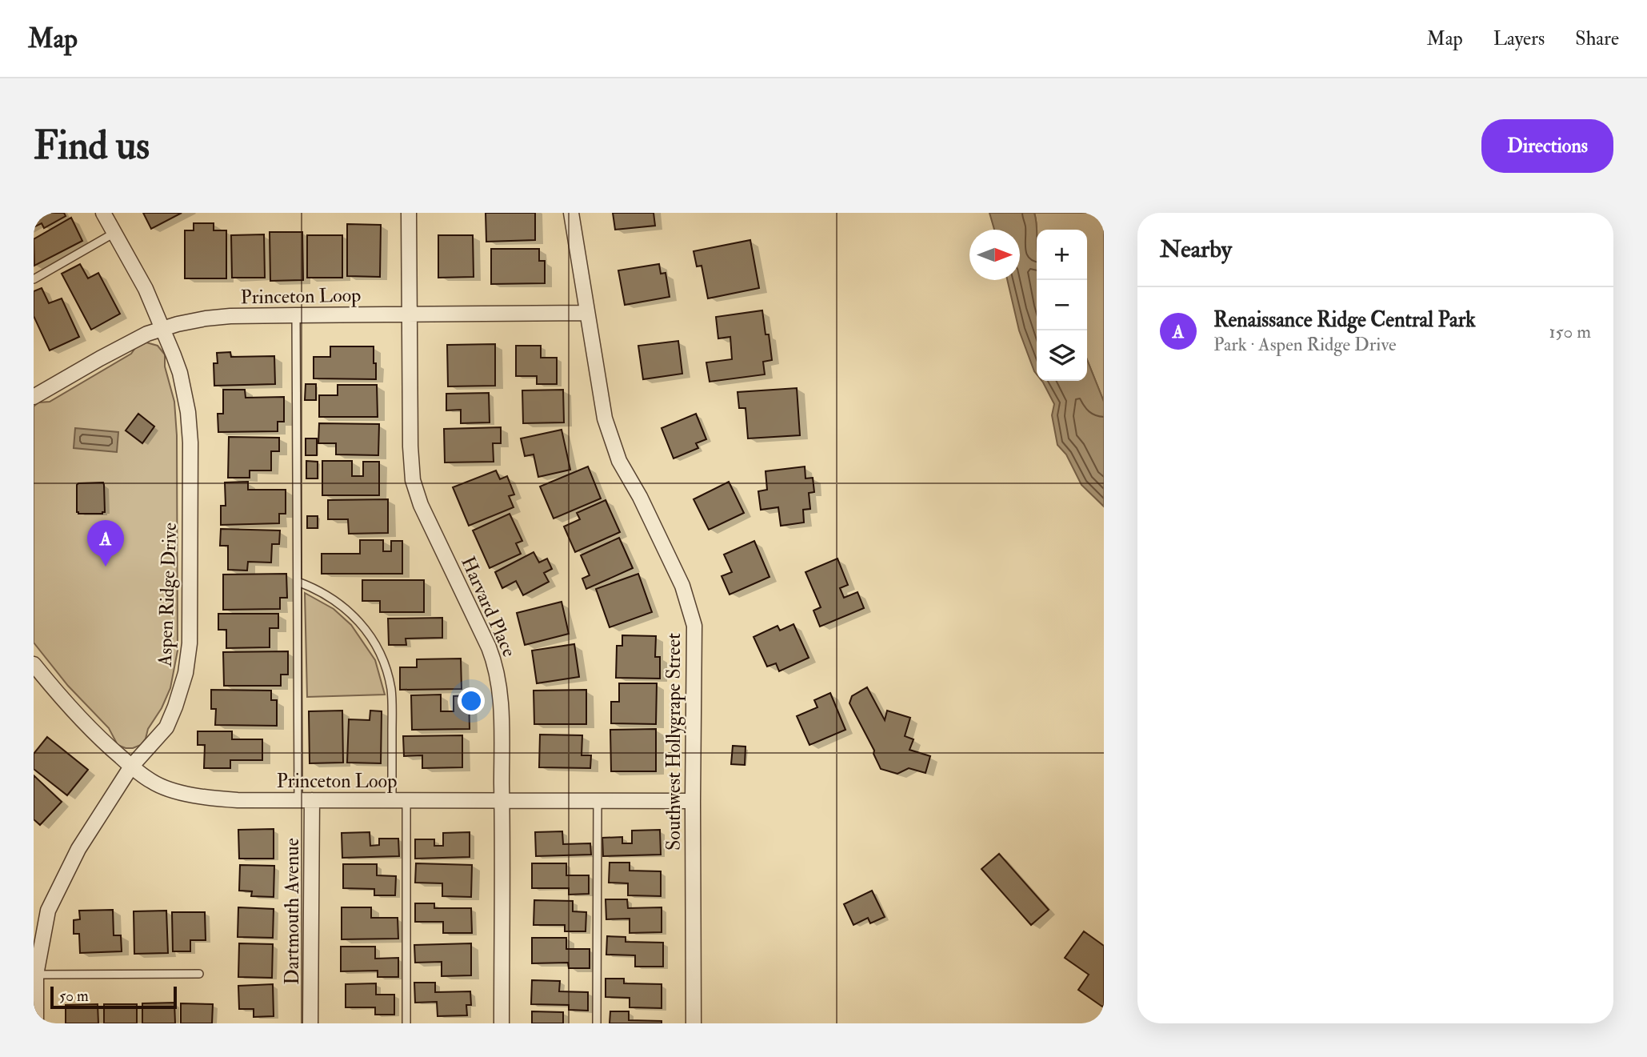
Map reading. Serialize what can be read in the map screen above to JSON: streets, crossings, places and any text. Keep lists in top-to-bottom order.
{
  "streets": {
    "street": [
      "Princeton Loop",
      "Aspen Ridge Drive",
      "Harvard Place",
      "Southwest Hollygrape Street",
      "Dartmouth Avenue"
    ]
  },
  "crossings": [
    ["Princeton Loop", "Aspen Ridge Drive"],
    ["Princeton Loop", "Harvard Place"],
    ["Princeton Loop", "Southwest Hollygrape Street"],
    ["Princeton Loop", "Dartmouth Avenue"]
  ],
  "scale_bar": "50 m",
  "north": "right",
  "page": {
    "header": "Map",
    "nav": ["Map", "Layers", "Share"],
    "buttons": "Directions",
    "title": "Find us",
    "heading": "Nearby",
    "map_buttons": ["+", "−"],
    "list": [
      {
        "mark": "A",
        "name": "Renaissance Ridge Central Park",
        "note": "Park · Aspen Ridge Drive",
        "value": "150 m"
      }
    ],
    "pins": "A",
    "scale": "50 m"
  }
}
